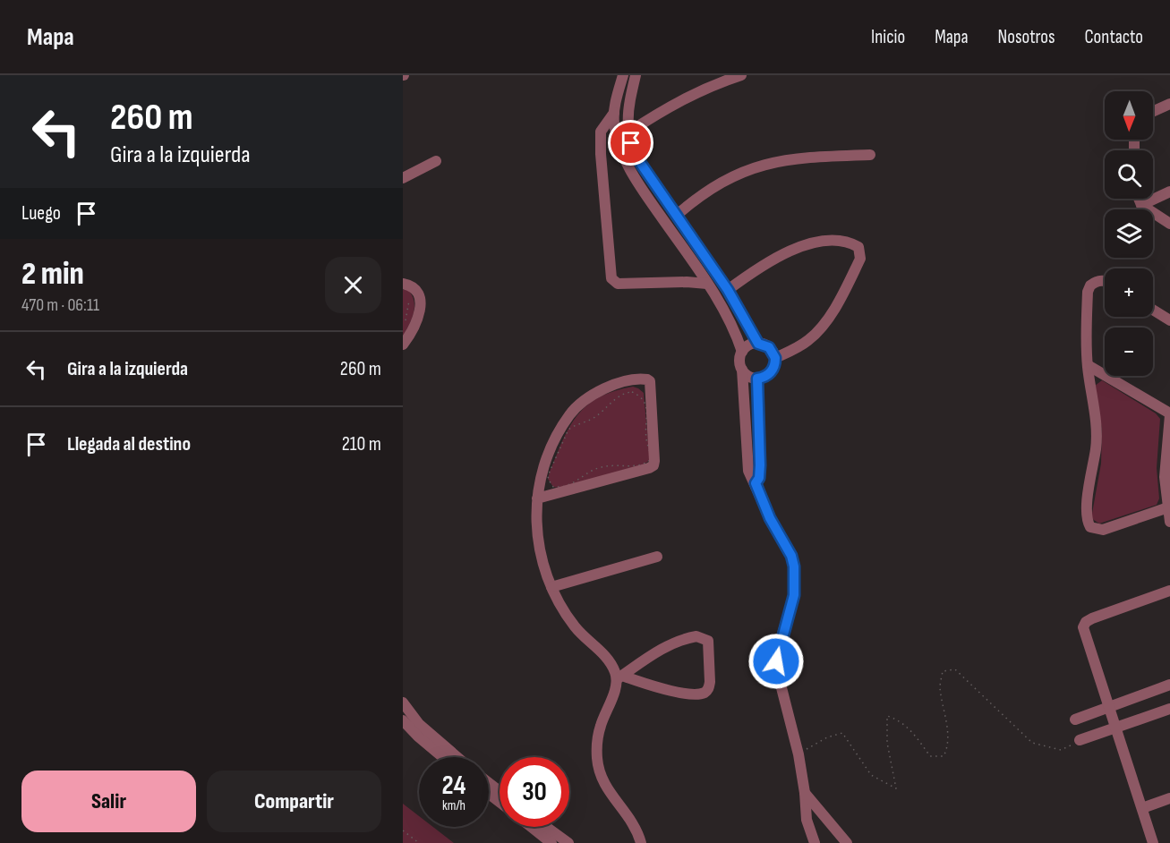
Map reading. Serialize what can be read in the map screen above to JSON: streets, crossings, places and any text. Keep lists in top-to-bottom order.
{
  "north": "bottom",
  "page": {
    "header": "Mapa",
    "nav": [
      "Inicio",
      "Mapa",
      "Nosotros",
      "Contacto"
    ],
    "turn": ["260 m", "Gira a la izquierda"],
    "map_buttons": ["+", "−"],
    "then": "Luego",
    "heading": ["2 min", "470 m · 06:11"],
    "list": [
      {
        "name": "Gira a la izquierda",
        "value": "260 m"
      },
      {
        "name": "Llegada al destino",
        "value": "210 m"
      }
    ],
    "speed": "24 km/h",
    "limit": "30",
    "buttons": ["Salir", "Compartir"]
  }
}
